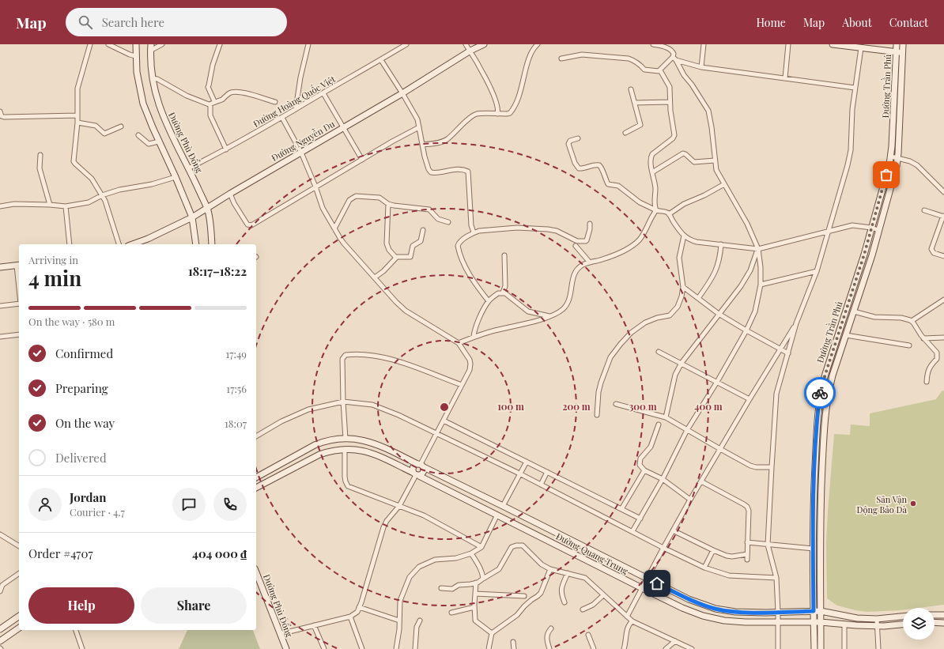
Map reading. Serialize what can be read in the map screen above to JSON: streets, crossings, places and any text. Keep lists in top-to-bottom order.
{
  "streets": {
    "main road": [
      "Đường Trần Phú",
      "Đường Nguyễn Du",
      "Đường Phù Đổng",
      "Đường Quang Trung"
    ],
    "street": ["Đường Hoàng Quốc Việt"]
  },
  "crossings": [
    ["Đường Trần Phú", "Đường Quang Trung"],
    ["Đường Hoàng Quốc Việt", "Đường Phù Đổng"],
    ["Đường Nguyễn Du", "Đường Phù Đổng"]
  ],
  "places": ["Sân Vận Động Bảo Đà"],
  "page": {
    "header": "Map",
    "search": "Search here",
    "nav": [
      "Home",
      "Map",
      "About",
      "Contact"
    ],
    "heading": ["4 min", "Arriving in", "18:17–18:22"],
    "panel": [
      "Jordan",
      "Courier · 4.7",
      "Order #4707",
      "404 000 ₫"
    ],
    "bar": "On the way · 580 m",
    "list": [
      ["Confirmed", "17:49"],
      ["Preparing", "17:56"],
      ["On the way", "18:07"],
      "Delivered"
    ],
    "buttons": ["Help", "Share"]
  },
  "rings": [
    "100 m",
    "200 m",
    "300 m",
    "400 m"
  ]
}
